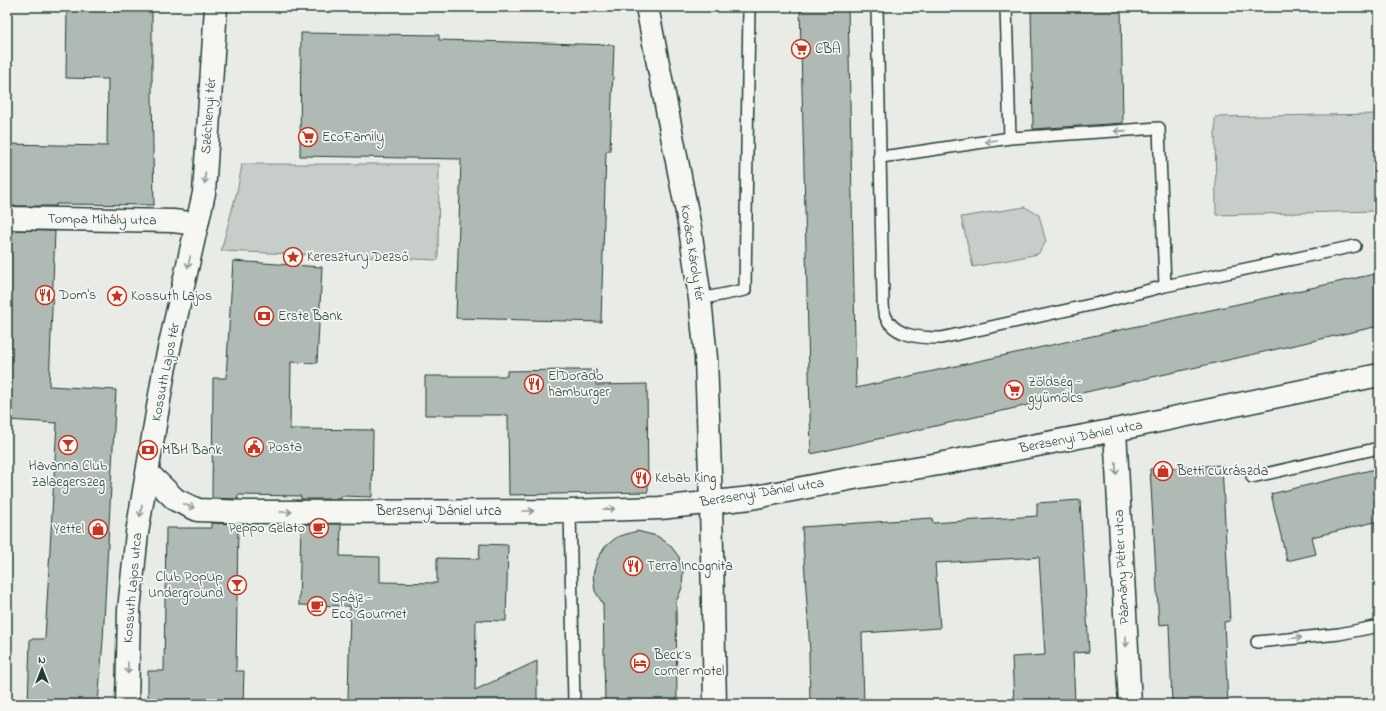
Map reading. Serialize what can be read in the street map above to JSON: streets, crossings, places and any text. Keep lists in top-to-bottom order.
{
  "streets": {
    "street": [
      "Széchenyi tér",
      "Tompa Mihály utca",
      "Kovács Károly tér",
      "Kossuth Lajos tér",
      "Berzsenyi Dániel utca",
      "Pázmány Péter utca",
      "Kossuth Lajos utca"
    ]
  },
  "crossings": [
    ["Széchenyi tér", "Tompa Mihály utca"],
    ["Széchenyi tér", "Kossuth Lajos tér"],
    ["Tompa Mihály utca", "Kossuth Lajos tér"],
    ["Kovács Károly tér", "Berzsenyi Dániel utca"],
    ["Kossuth Lajos tér", "Berzsenyi Dániel utca"],
    ["Kossuth Lajos tér", "Kossuth Lajos utca"],
    ["Berzsenyi Dániel utca", "Pázmány Péter utca"],
    ["Berzsenyi Dániel utca", "Kossuth Lajos utca"]
  ],
  "one_way": [
    "Széchenyi tér",
    "Kossuth Lajos tér",
    "Berzsenyi Dániel utca",
    "Pázmány Péter utca",
    "Kossuth Lajos utca"
  ],
  "places": {
    "supermarket": ["CBA", "EcoFamily", "Zöldség - gyümölcs"],
    "place": ["Keresztury Dezső", "Kossuth Lajos"],
    "restaurant": [
      "Dom's",
      "ElDorado hamburger",
      "Kebab King",
      "Terra Incognita"
    ],
    "bank": ["Erste Bank", "MBH Bank"],
    "bar": ["Havanna Club Zalaegerszeg", "Club PopUp Underground"],
    "public building": ["Posta"],
    "shop": ["Betti cukrászda", "Yettel"],
    "cafe": ["Peppo Gelato", "Spájz - Eco Gourmet"],
    "hotel": ["Beck´s corner motel"]
  },
  "north": "top"
}
